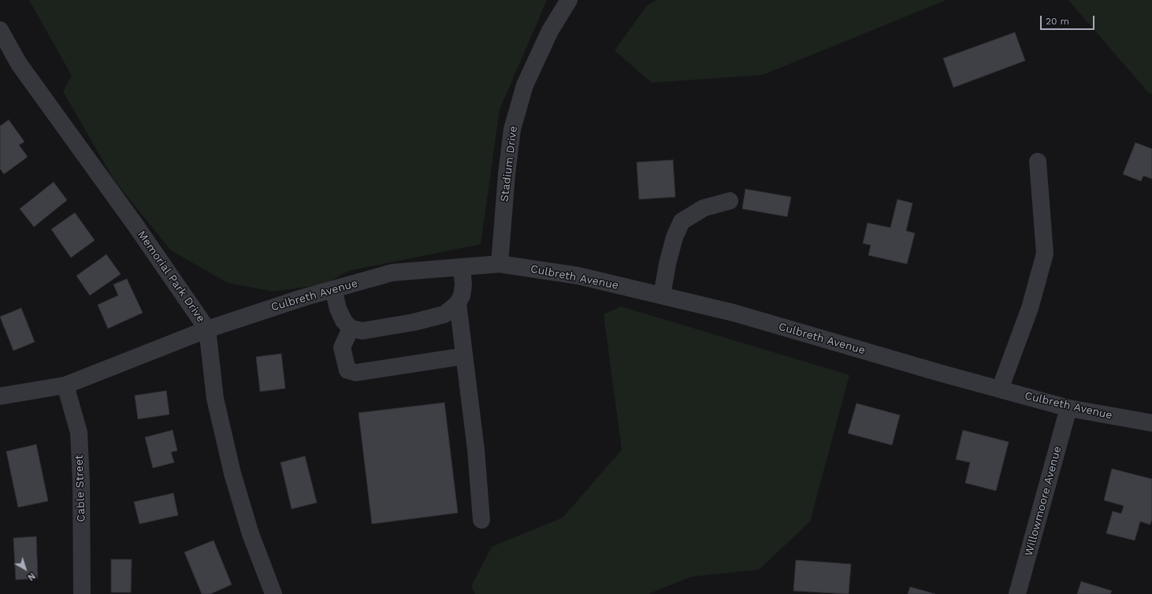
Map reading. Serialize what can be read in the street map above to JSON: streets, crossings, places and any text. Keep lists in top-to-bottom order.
{
  "streets": {
    "street": [
      "Stadium Drive",
      "Memorial Park Drive",
      "Culbreth Avenue",
      "Cable Street",
      "Willowmoore Avenue"
    ]
  },
  "crossings": [
    ["Stadium Drive", "Culbreth Avenue"],
    ["Memorial Park Drive", "Culbreth Avenue"],
    ["Culbreth Avenue", "Cable Street"],
    ["Culbreth Avenue", "Willowmoore Avenue"]
  ],
  "scale_bar": "20 m",
  "north": "bottom right"
}
